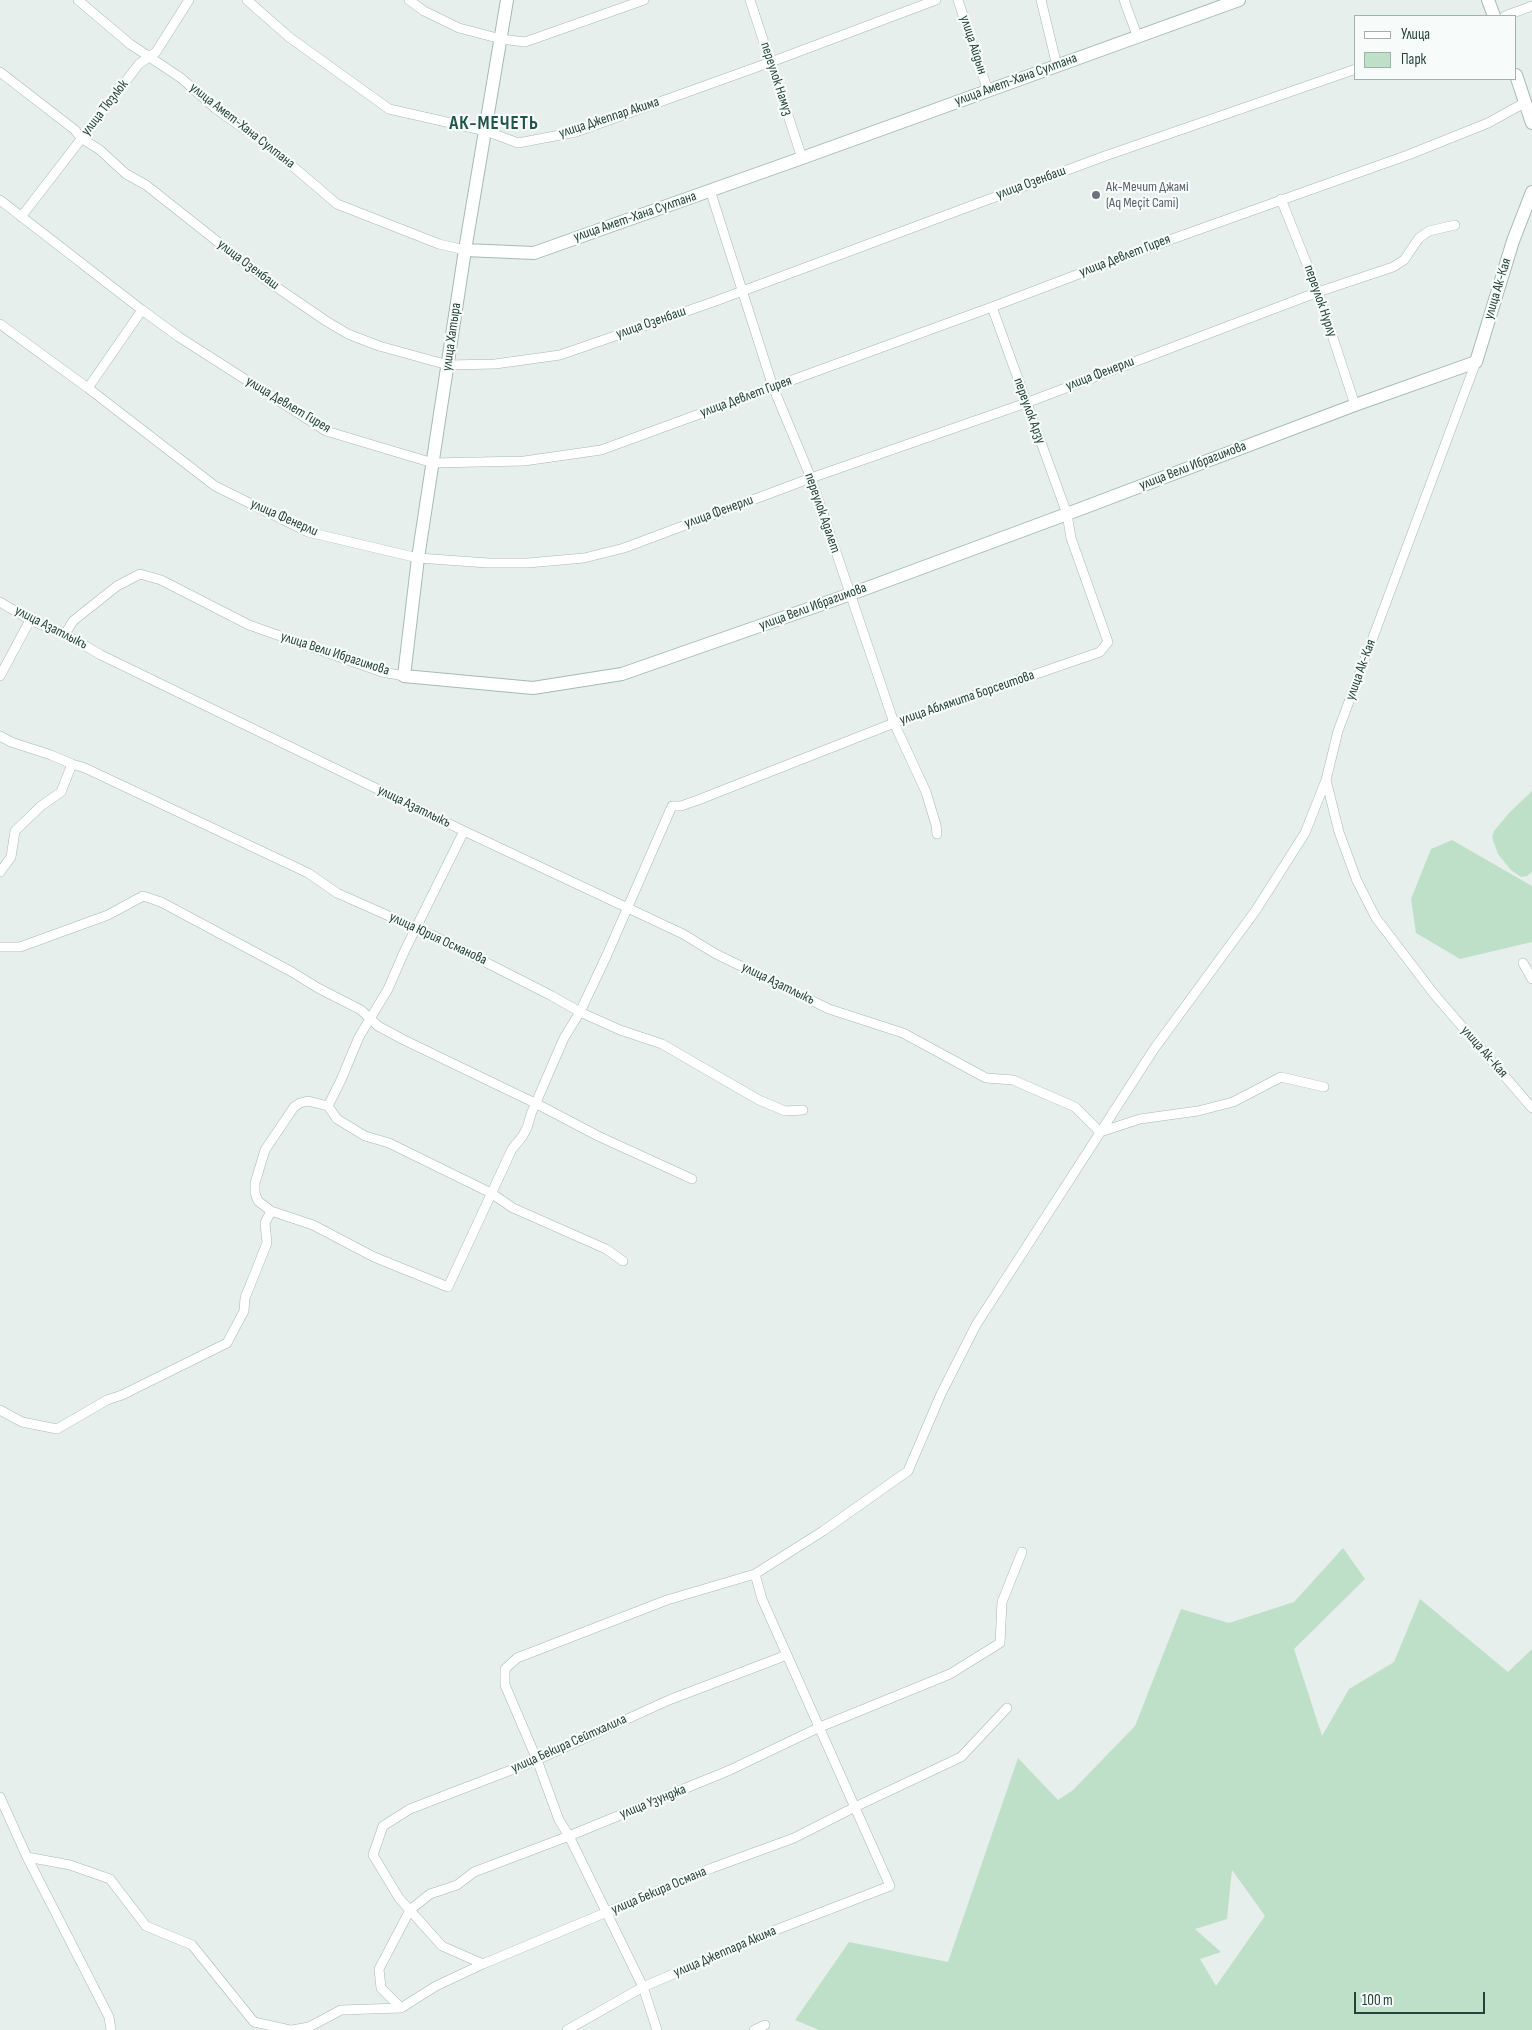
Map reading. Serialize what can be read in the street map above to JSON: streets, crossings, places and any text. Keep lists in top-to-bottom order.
{
  "streets": {
    "street": [
      "улица Айдын",
      "переулок Намуз",
      "улица Амет-Хана Султана",
      "улица Тюзлюк",
      "улица Джеппар Акима",
      "улица Озенбаш",
      "улица Девлет Гирея",
      "улица Ак-Кая",
      "переулок Нурлу",
      "улица Хатыра",
      "улица Фенерли",
      "переулок Арзу",
      "улица Вели Ибрагимова",
      "переулок Адалет",
      "улица Азатлыкъ",
      "улица Аблямита Борсеитова",
      "улица Юрия Османова",
      "улица Бекира Сейтхалила",
      "улица Узунджа",
      "улица Бекира Османа",
      "улица Джеппара Акима"
    ]
  },
  "crossings": [
    ["улица Айдын", "улица Амет-Хана Султана"],
    ["переулок Намуз", "улица Амет-Хана Султана"],
    ["переулок Намуз", "улица Джеппар Акима"],
    ["улица Амет-Хана Султана", "улица Тюзлюк"],
    ["улица Амет-Хана Султана", "улица Хатыра"],
    ["улица Амет-Хана Султана", "переулок Адалет"],
    ["улица Тюзлюк", "улица Озенбаш"],
    ["улица Тюзлюк", "улица Девлет Гирея"],
    ["улица Джеппар Акима", "улица Хатыра"],
    ["улица Озенбаш", "улица Хатыра"],
    ["улица Озенбаш", "переулок Адалет"],
    ["улица Девлет Гирея", "переулок Нурлу"],
    ["улица Девлет Гирея", "улица Хатыра"],
    ["улица Девлет Гирея", "переулок Арзу"],
    ["улица Девлет Гирея", "переулок Адалет"],
    ["улица Ак-Кая", "улица Вели Ибрагимова"],
    ["переулок Нурлу", "улица Фенерли"],
    ["переулок Нурлу", "улица Вели Ибрагимова"],
    ["улица Хатыра", "улица Фенерли"],
    ["улица Хатыра", "улица Вели Ибрагимова"],
    ["улица Фенерли", "переулок Арзу"],
    ["улица Фенерли", "переулок Адалет"],
    ["переулок Арзу", "улица Вели Ибрагимова"],
    ["переулок Арзу", "улица Аблямита Борсеитова"],
    ["улица Вели Ибрагимова", "переулок Адалет"],
    ["улица Вели Ибрагимова", "улица Азатлыкъ"],
    ["улица Вели Ибрагимова", "улица Аблямита Борсеитова"],
    ["переулок Адалет", "улица Аблямита Борсеитова"],
    ["улица Азатлыкъ", "улица Аблямита Борсеитова"],
    ["улица Бекира Сейтхалила", "улица Узунджа"],
    ["улица Узунджа", "улица Бекира Османа"],
    ["улица Бекира Османа", "улица Джеппара Акима"]
  ],
  "districts": ["АК-МЕЧЕТЬ"],
  "places": ["Ак-Мечит Джамі (Aq Meçit Cami)"],
  "legend": ["Улица", "Парк"],
  "scale_bar": "100 m"
}
